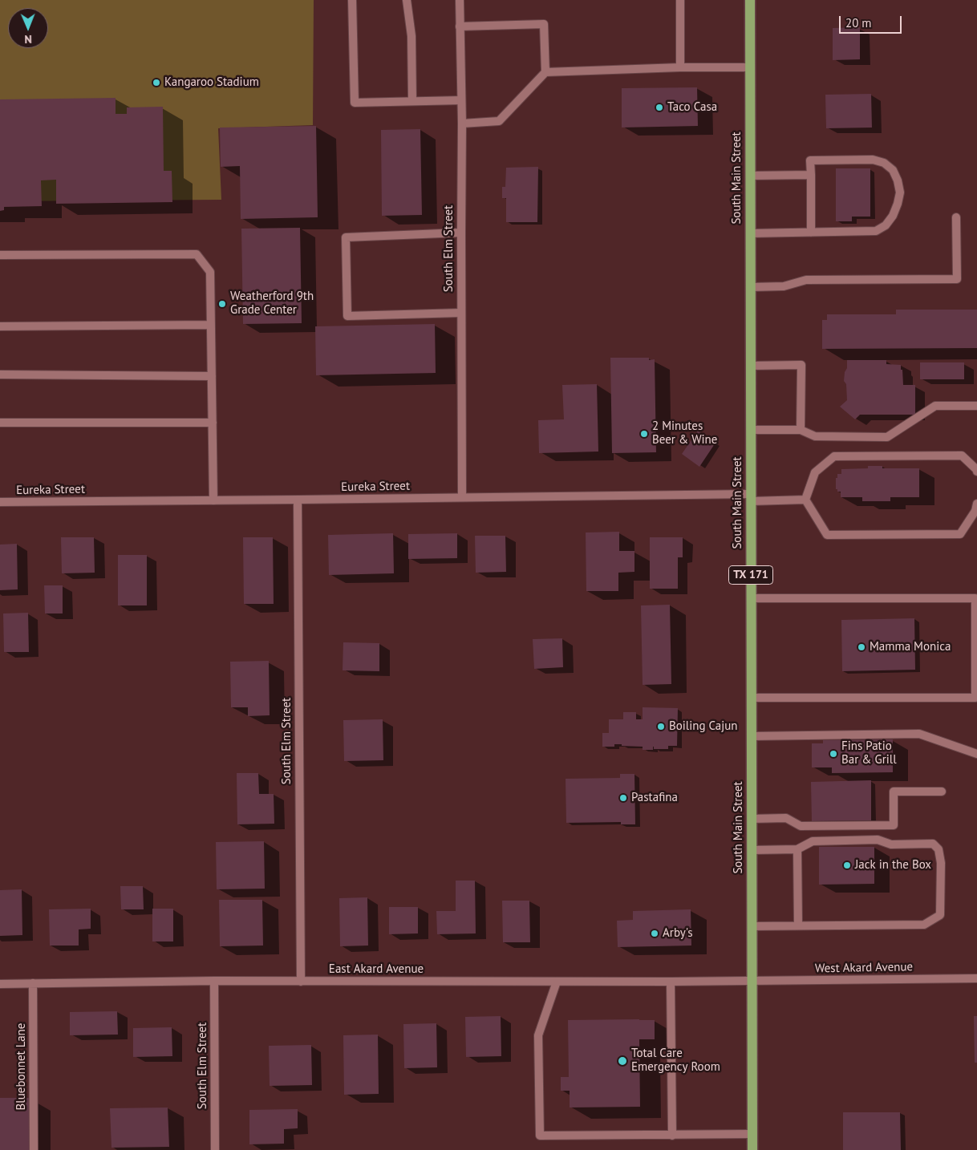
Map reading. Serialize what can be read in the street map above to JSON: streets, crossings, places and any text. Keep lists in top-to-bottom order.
{
  "streets": {
    "main road": ["South Main Street", "TX 171"],
    "street": [
      "South Elm Street",
      "Eureka Street",
      "West Akard Avenue",
      "East Akard Avenue",
      "Bluebonnet Lane"
    ]
  },
  "crossings": [
    ["South Main Street", "Eureka Street"],
    ["South Main Street", "West Akard Avenue"],
    ["South Main Street", "East Akard Avenue"],
    ["South Elm Street", "Eureka Street"],
    ["South Elm Street", "East Akard Avenue"],
    ["West Akard Avenue", "East Akard Avenue"],
    ["East Akard Avenue", "Bluebonnet Lane"]
  ],
  "places": [
    "Kangaroo Stadium",
    "Taco Casa",
    "Weatherford 9th Grade Center",
    "2 Minutes Beer & Wine",
    "Mamma Monica",
    "Boiling Cajun",
    "Fins Patio Bar & Grill",
    "Pastafina",
    "Jack in the Box",
    "Arby's",
    "Total Care Emergency Room"
  ],
  "scale_bar": "20 m",
  "north": "bottom"
}
